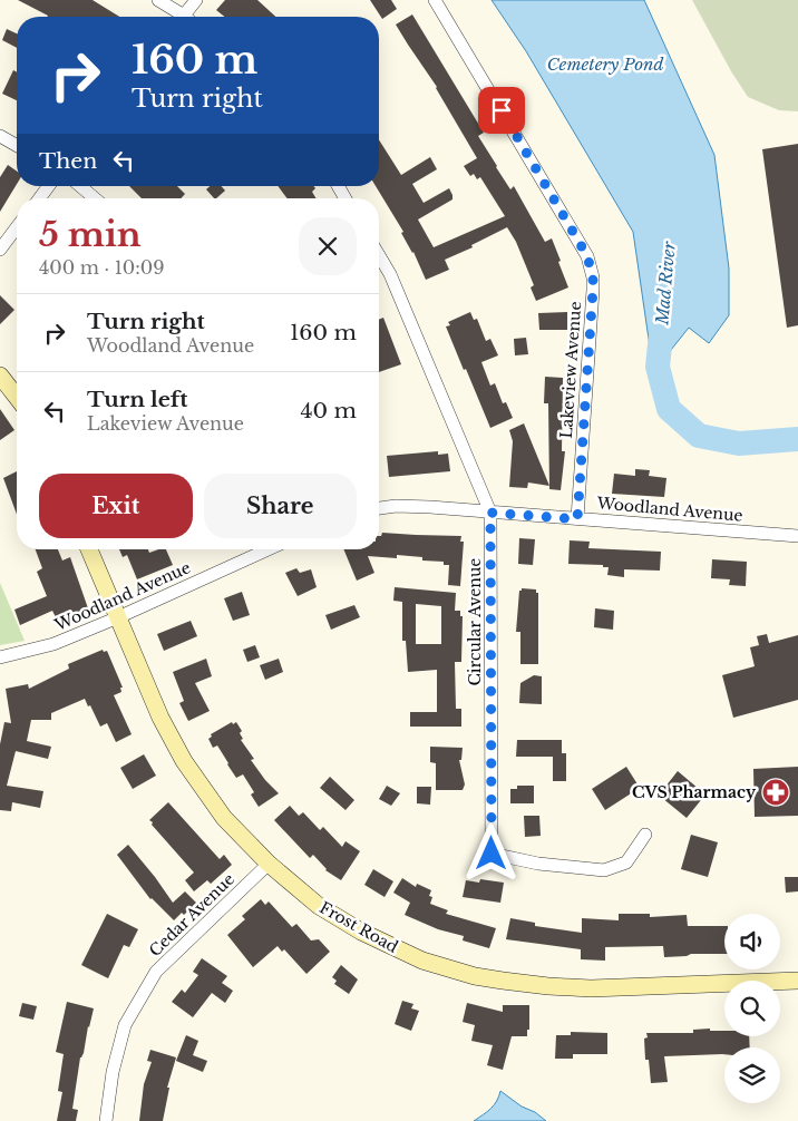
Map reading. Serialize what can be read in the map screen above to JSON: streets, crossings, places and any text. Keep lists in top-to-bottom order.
{
  "streets": {
    "main road": ["Frost Road"],
    "street": [
      "Lakeview Avenue",
      "Woodland Avenue",
      "Circular Avenue",
      "Cedar Avenue"
    ]
  },
  "crossings": [
    ["Lakeview Avenue", "Woodland Avenue"],
    ["Woodland Avenue", "Circular Avenue"],
    ["Woodland Avenue", "Frost Road"],
    ["Cedar Avenue", "Frost Road"]
  ],
  "water": ["Cemetery Pond", "Mad River"],
  "places": {
    "pharmacy": ["CVS Pharmacy"]
  },
  "page": {
    "turn": ["160 m", "Turn right"],
    "then": "Then",
    "heading": ["5 min", "400 m · 10:09"],
    "list": [
      {
        "name": "Turn right",
        "note": "Woodland Avenue",
        "value": "160 m"
      },
      {
        "name": "Turn left",
        "note": "Lakeview Avenue",
        "value": "40 m"
      }
    ],
    "buttons": ["Exit", "Share"]
  }
}
